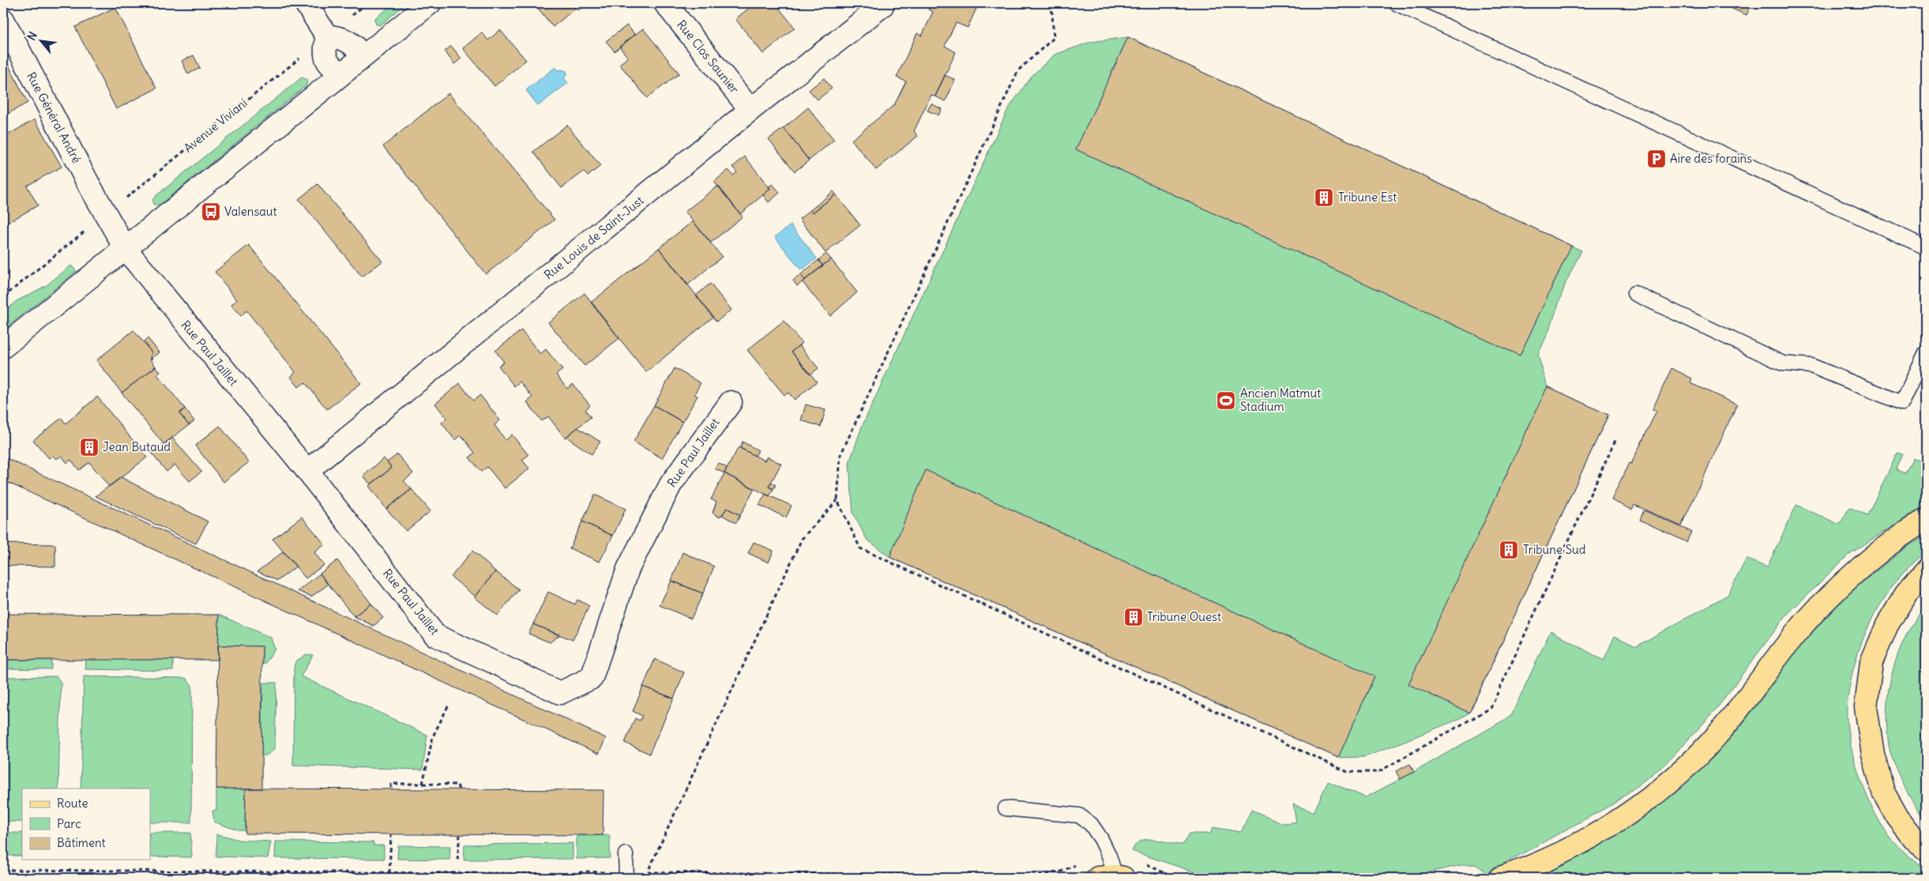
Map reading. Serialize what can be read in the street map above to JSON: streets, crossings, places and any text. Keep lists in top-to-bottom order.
{
  "streets": {
    "street": [
      "Rue Clos Saunier",
      "Rue Général André",
      "Rue Louis de Saint-Just",
      "Rue Paul Jaillet"
    ],
    "path": ["Avenue Viviani"]
  },
  "crossings": [
    ["Rue Clos Saunier", "Rue Louis de Saint-Just"],
    ["Rue Général André", "Avenue Viviani"],
    ["Rue Louis de Saint-Just", "Rue Paul Jaillet"]
  ],
  "places": {
    "parking": ["Aire des forains"],
    "building": [
      "Tribune Est",
      "Jean Butaud",
      "Tribune Sud",
      "Tribune Ouest"
    ],
    "bus stop": ["Valensaut"],
    "sports": ["Ancien Matmut Stadium"]
  },
  "legend": ["Route", "Parc", "Bâtiment"],
  "north": "top left"
}
